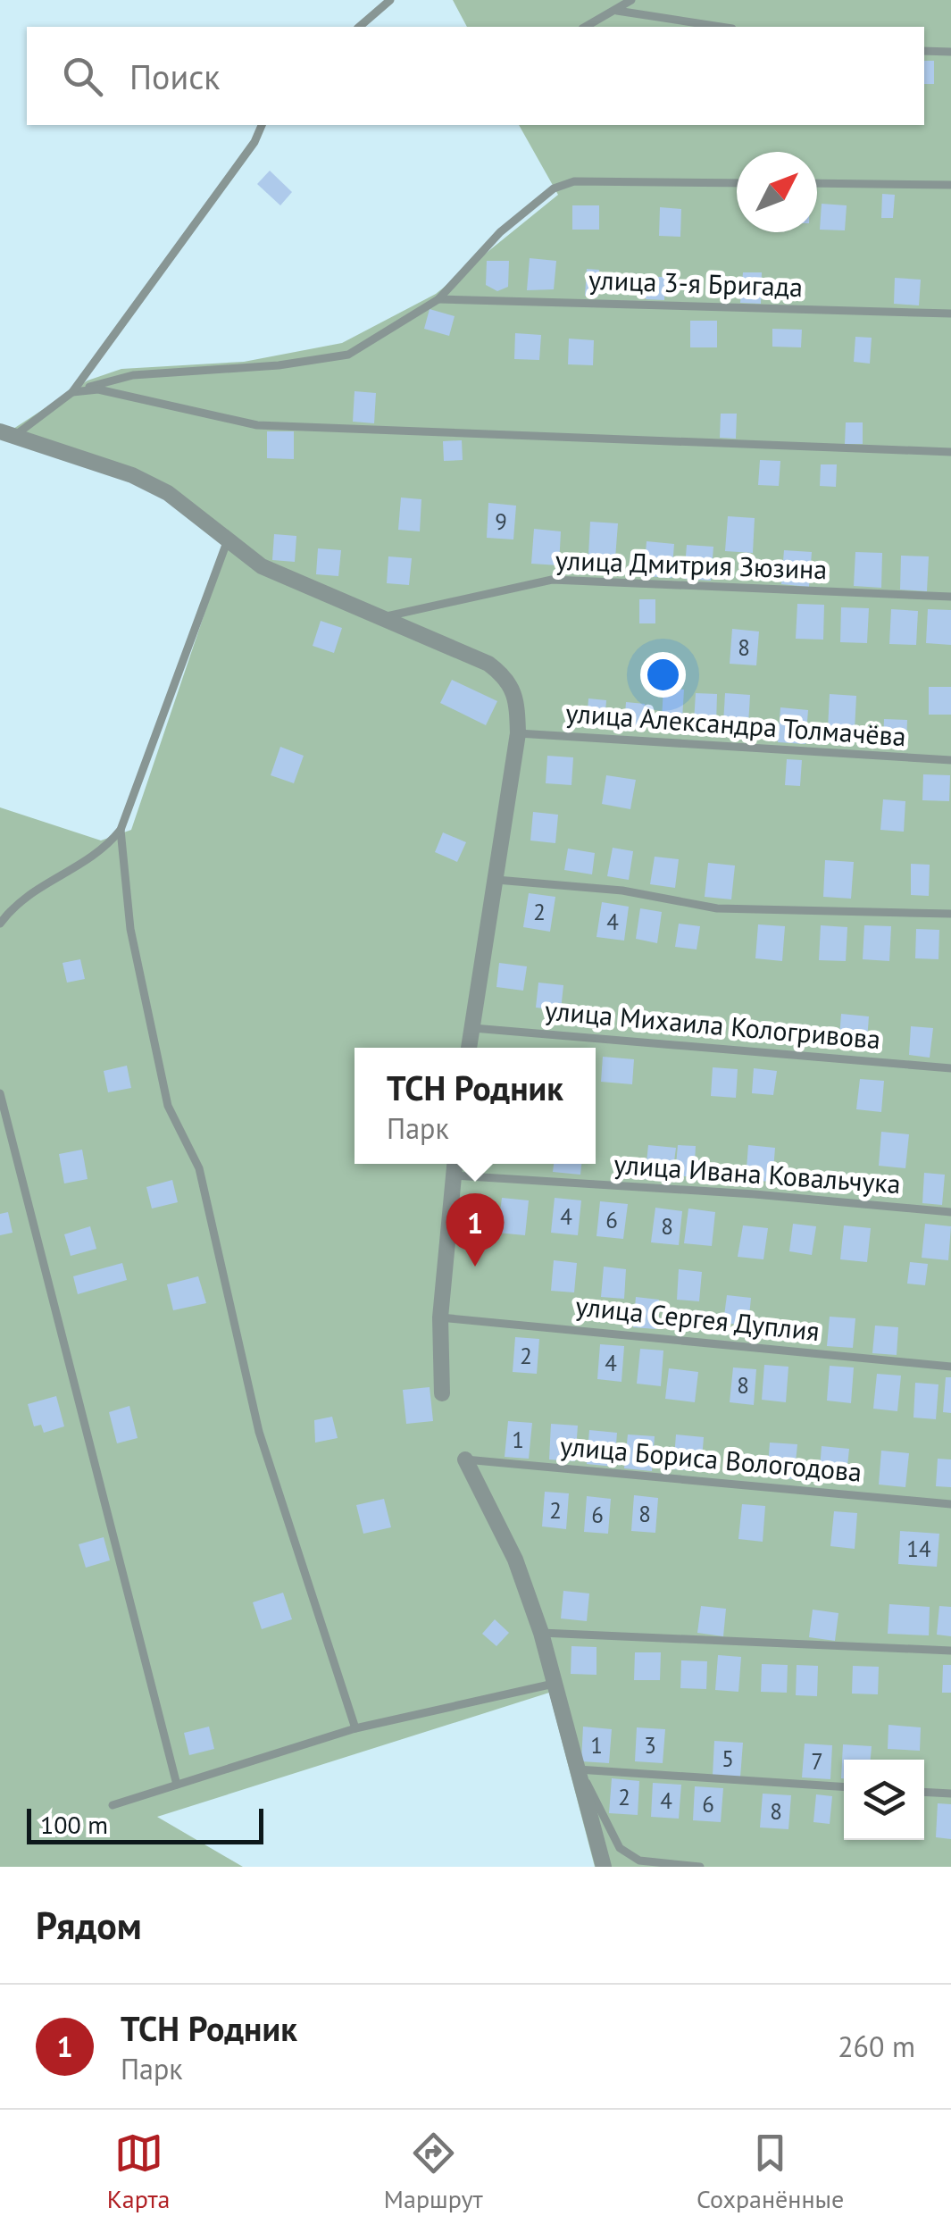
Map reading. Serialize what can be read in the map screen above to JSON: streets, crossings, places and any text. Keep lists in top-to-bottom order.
{
  "streets": {
    "lane": [
      "улица 3-я Бригада",
      "улица Дмитрия Зюзина",
      "улица Александра Толмачёва",
      "улица Михаила Кологривова",
      "улица Ивана Ковальчука",
      "улица Сергея Дуплия",
      "улица Бориса Вологодова"
    ]
  },
  "house_numbers": [
    "9",
    "8",
    "2",
    "4",
    "4",
    "6",
    "8",
    "2",
    "4",
    "8",
    "1",
    "2",
    "8",
    "6",
    "14",
    "1",
    "3",
    "5",
    "7",
    "2",
    "4",
    "6",
    "8"
  ],
  "scale_bar": "100 m",
  "north": "top right",
  "page": {
    "search": "Поиск",
    "popup": ["ТСН Родник", "Парк"],
    "pins": "1",
    "scale": "100 m",
    "heading": "Рядом",
    "list": [
      {
        "mark": "1",
        "name": "ТСН Родник",
        "note": "Парк",
        "value": "260 m"
      }
    ],
    "nav": ["Карта", "Маршрут", "Сохранённые"]
  }
}
